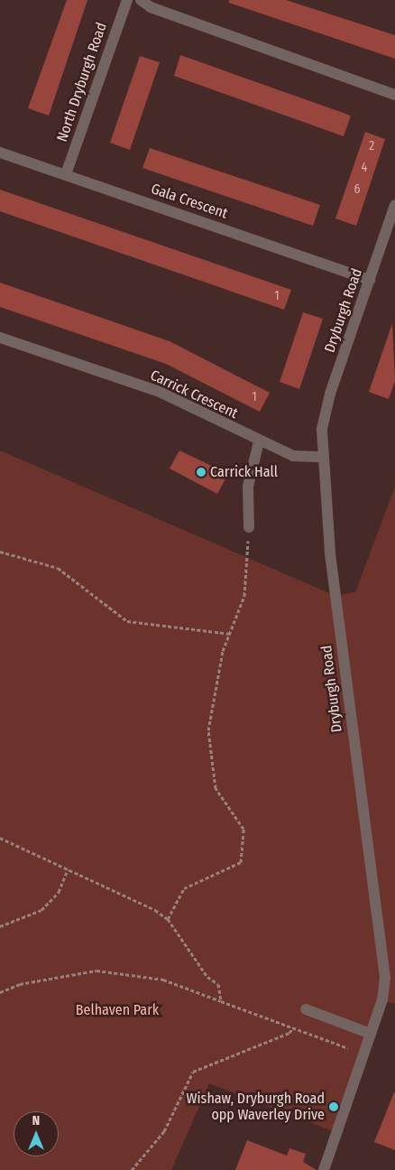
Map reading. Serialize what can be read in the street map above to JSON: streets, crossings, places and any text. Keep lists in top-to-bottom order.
{
  "streets": {
    "street": [
      "North Dryburgh Road",
      "Gala Crescent",
      "Dryburgh Road",
      "Carrick Crescent"
    ]
  },
  "crossings": [
    ["North Dryburgh Road", "Gala Crescent"],
    ["Gala Crescent", "Dryburgh Road"],
    ["Dryburgh Road", "Carrick Crescent"]
  ],
  "parks": ["Belhaven Park"],
  "places": ["Carrick Hall", "Wishaw, Dryburgh Road opp Waverley Drive"],
  "house_numbers": [
    "2",
    "4",
    "6",
    "1",
    "1"
  ],
  "north": "top"
}
